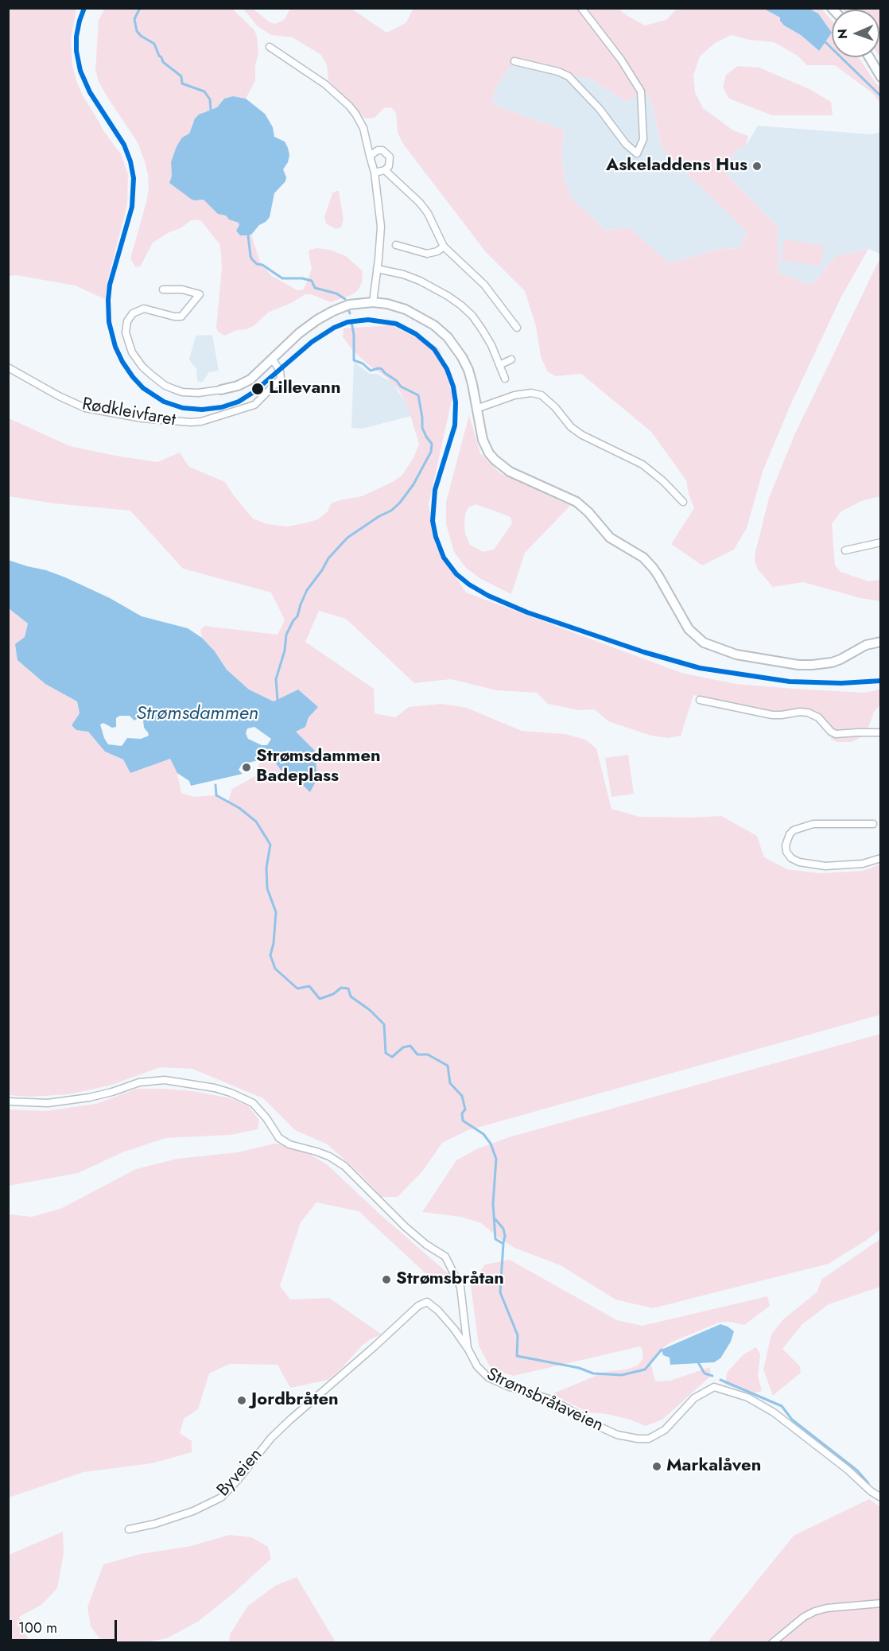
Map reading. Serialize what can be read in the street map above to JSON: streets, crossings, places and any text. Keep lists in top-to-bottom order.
{
  "streets": {
    "street": ["Rødkleivfaret", "Strømsbråtaveien", "Byveien"]
  },
  "crossings": [
    ["Strømsbråtaveien", "Byveien"]
  ],
  "water": ["Strømsdammen"],
  "places": [
    "Askeladdens Hus",
    "Lillevann",
    "Strømsdammen Badeplass",
    "Strømsbråtan",
    "Jordbråten",
    "Markalåven"
  ],
  "scale_bar": "100 m",
  "north": "left"
}
